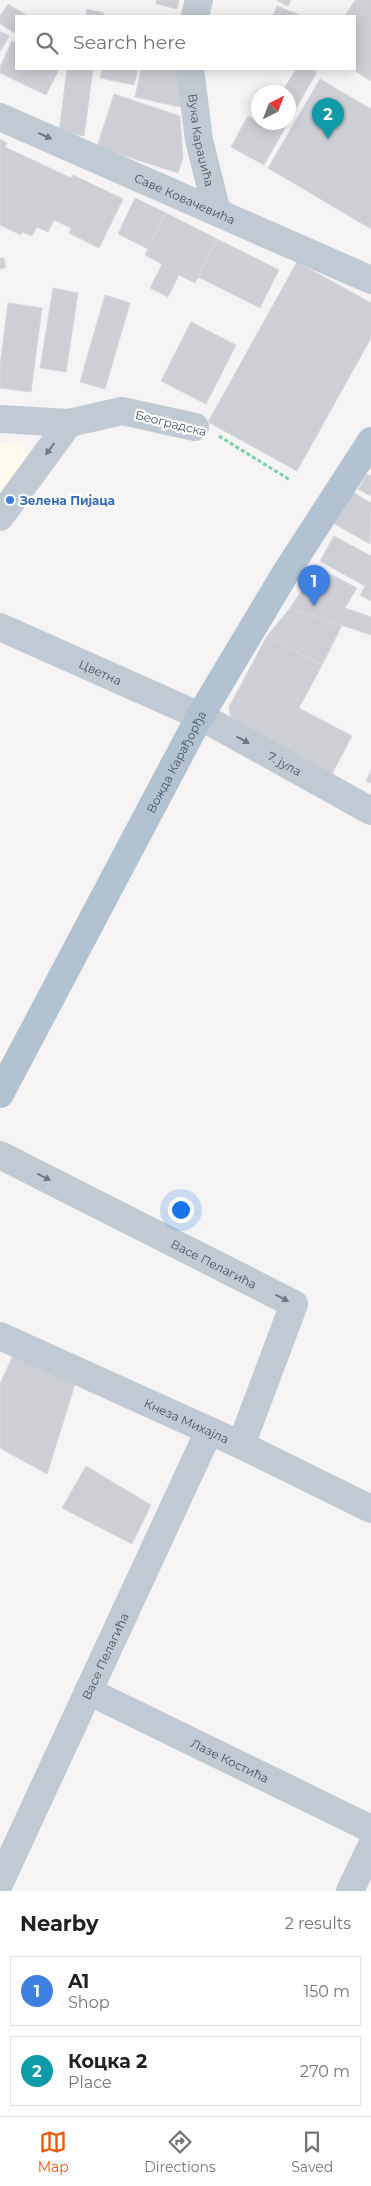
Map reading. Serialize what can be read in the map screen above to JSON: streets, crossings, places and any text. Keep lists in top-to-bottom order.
{
  "streets": {
    "main road": ["Вожда Карађорђа"],
    "street": [
      "Вука Караџића",
      "Саве Ковачевића",
      "Београдска",
      "Цветна",
      "7. јула",
      "Васе Пелагића",
      "Кнеза Михајла",
      "Лазе Костића"
    ]
  },
  "crossings": [
    ["Вука Караџића", "Саве Ковачевића"],
    ["Цветна", "Вожда Карађорђа"],
    ["Цветна", "7. јула"],
    ["Вожда Карађорђа", "7. јула"],
    ["Васе Пелагића", "Кнеза Михајла"],
    ["Васе Пелагића", "Лазе Костића"]
  ],
  "one_way": ["Саве Ковачевића", "7. јула"],
  "places": ["Зелена Пијаца"],
  "north": "top right",
  "page": {
    "search": "Search here",
    "pins": ["2", "1"],
    "heading": ["Nearby", "2 results"],
    "list": [
      {
        "mark": "1",
        "name": "A1",
        "note": "Shop",
        "value": "150 m"
      },
      {
        "mark": "2",
        "name": "Коцка 2",
        "note": "Place",
        "value": "270 m"
      }
    ],
    "nav": ["Map", "Directions", "Saved"]
  }
}
